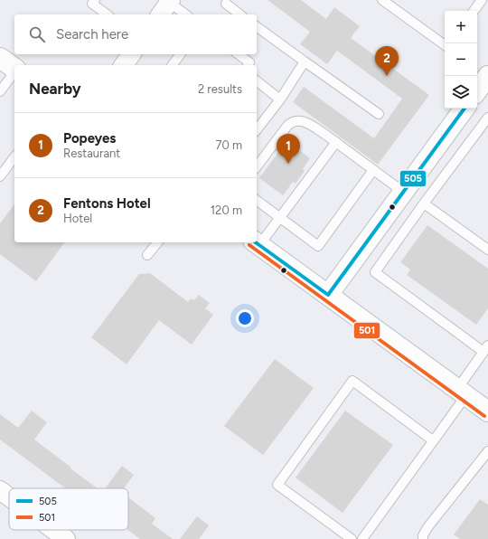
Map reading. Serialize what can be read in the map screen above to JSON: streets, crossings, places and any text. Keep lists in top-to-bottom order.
{
  "lines": ["transit line 505", "transit line 501"],
  "legend": ["505", "501"],
  "page": {
    "map_buttons": ["+", "−"],
    "search": "Search here",
    "pins": ["2", "1"],
    "heading": ["Nearby", "2 results"],
    "list": [
      {
        "mark": "1",
        "name": "Popeyes",
        "note": "Restaurant",
        "value": "70 m"
      },
      {
        "mark": "2",
        "name": "Fentons Hotel",
        "note": "Hotel",
        "value": "120 m"
      }
    ]
  }
}
